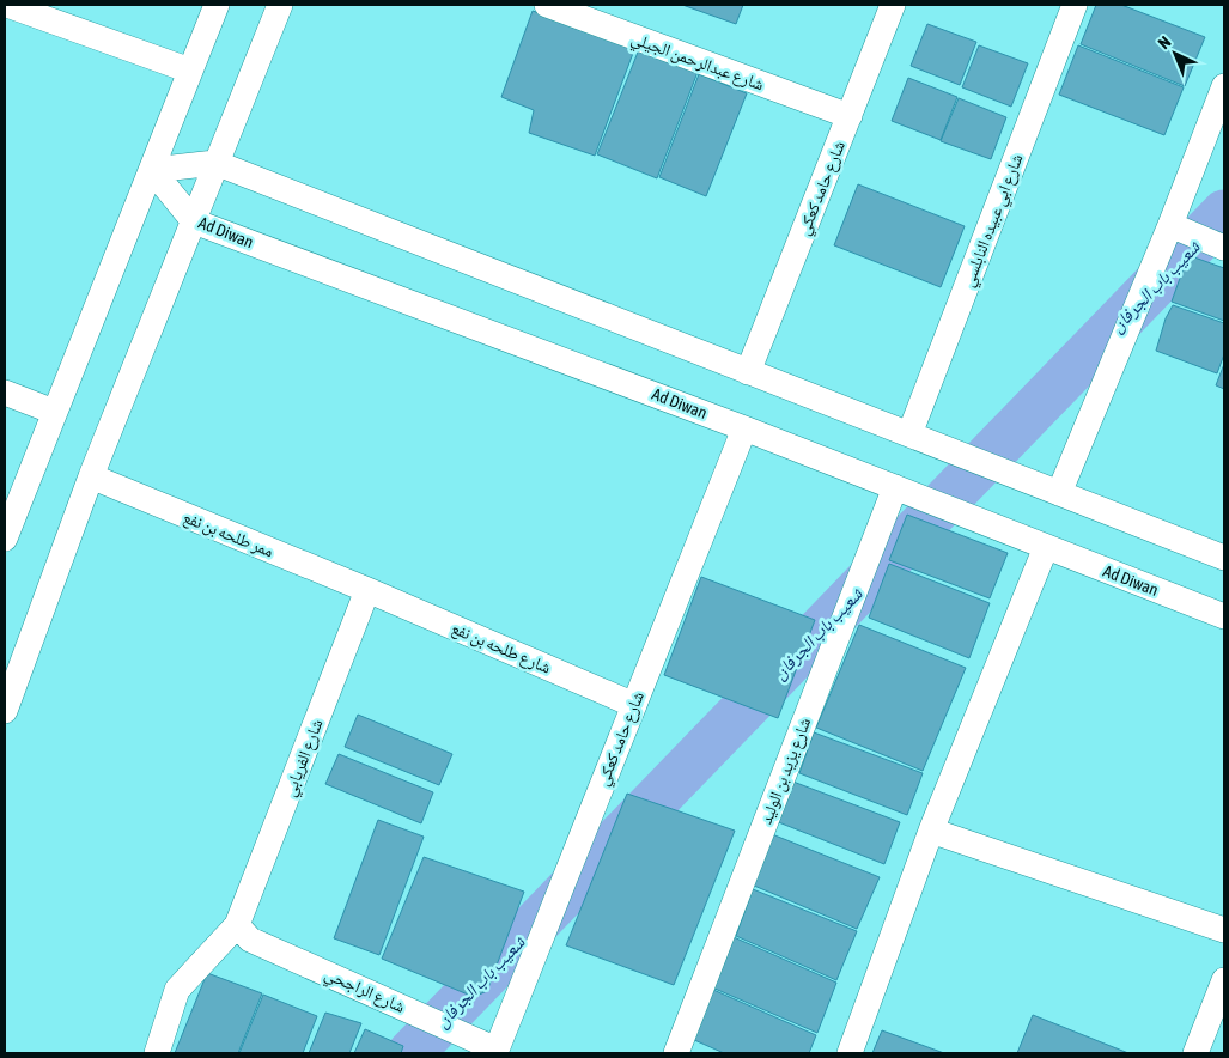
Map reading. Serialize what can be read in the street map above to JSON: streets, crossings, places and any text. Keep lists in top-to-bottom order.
{
  "streets": {
    "street": [
      "شارع عبدالرحمن الجيلي",
      "شارع حامد كعكي",
      "شارع ابي عبيده النابلسي",
      "Ad Diwan",
      "ممر طلحه بن نفع",
      "شارع طلحه بن نفع",
      "شارع الفريابي",
      "شارع يزيد بن الوليد",
      "شارع الراجحي"
    ]
  },
  "crossings": [
    ["شارع عبدالرحمن الجيلي", "شارع حامد كعكي"],
    ["شارع حامد كعكي", "Ad Diwan"],
    ["شارع حامد كعكي", "شارع طلحه بن نفع"],
    ["شارع حامد كعكي", "شارع الراجحي"],
    ["Ad Diwan", "شارع يزيد بن الوليد"],
    ["ممر طلحه بن نفع", "شارع طلحه بن نفع"],
    ["ممر طلحه بن نفع", "شارع الفريابي"],
    ["شارع طلحه بن نفع", "شارع الفريابي"],
    ["شارع الفريابي", "شارع الراجحي"]
  ],
  "water": ["شعيب باب الجرفان"],
  "north": "top left"
}
